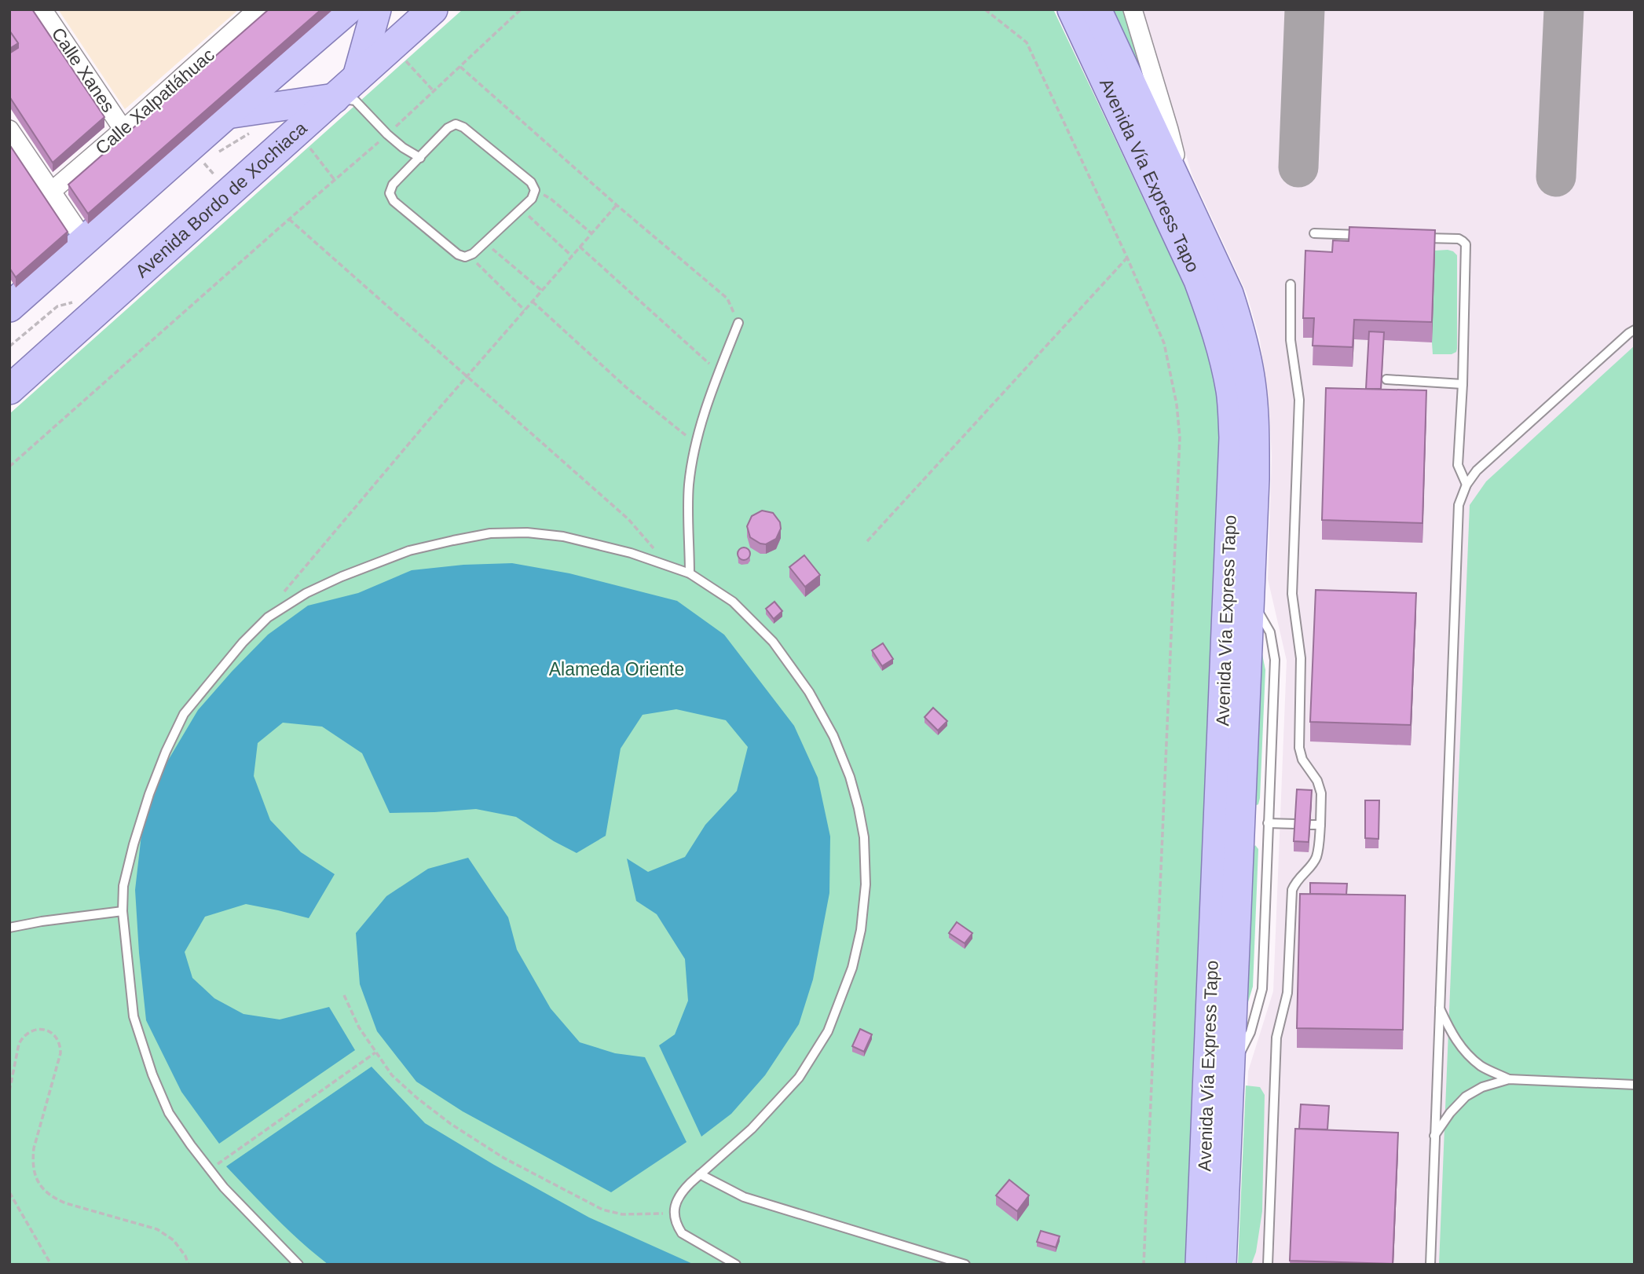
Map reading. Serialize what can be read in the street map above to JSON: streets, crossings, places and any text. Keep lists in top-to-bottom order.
{
  "streets": {
    "main road": ["Avenida Vía Express Tapo", "Avenida Bordo de Xochiaca"],
    "street": ["Calle Xanes", "Calle Xalpatláhuac"]
  },
  "crossings": [
    ["Calle Xanes", "Calle Xalpatláhuac"]
  ],
  "parks": ["Alameda Oriente"]
}
